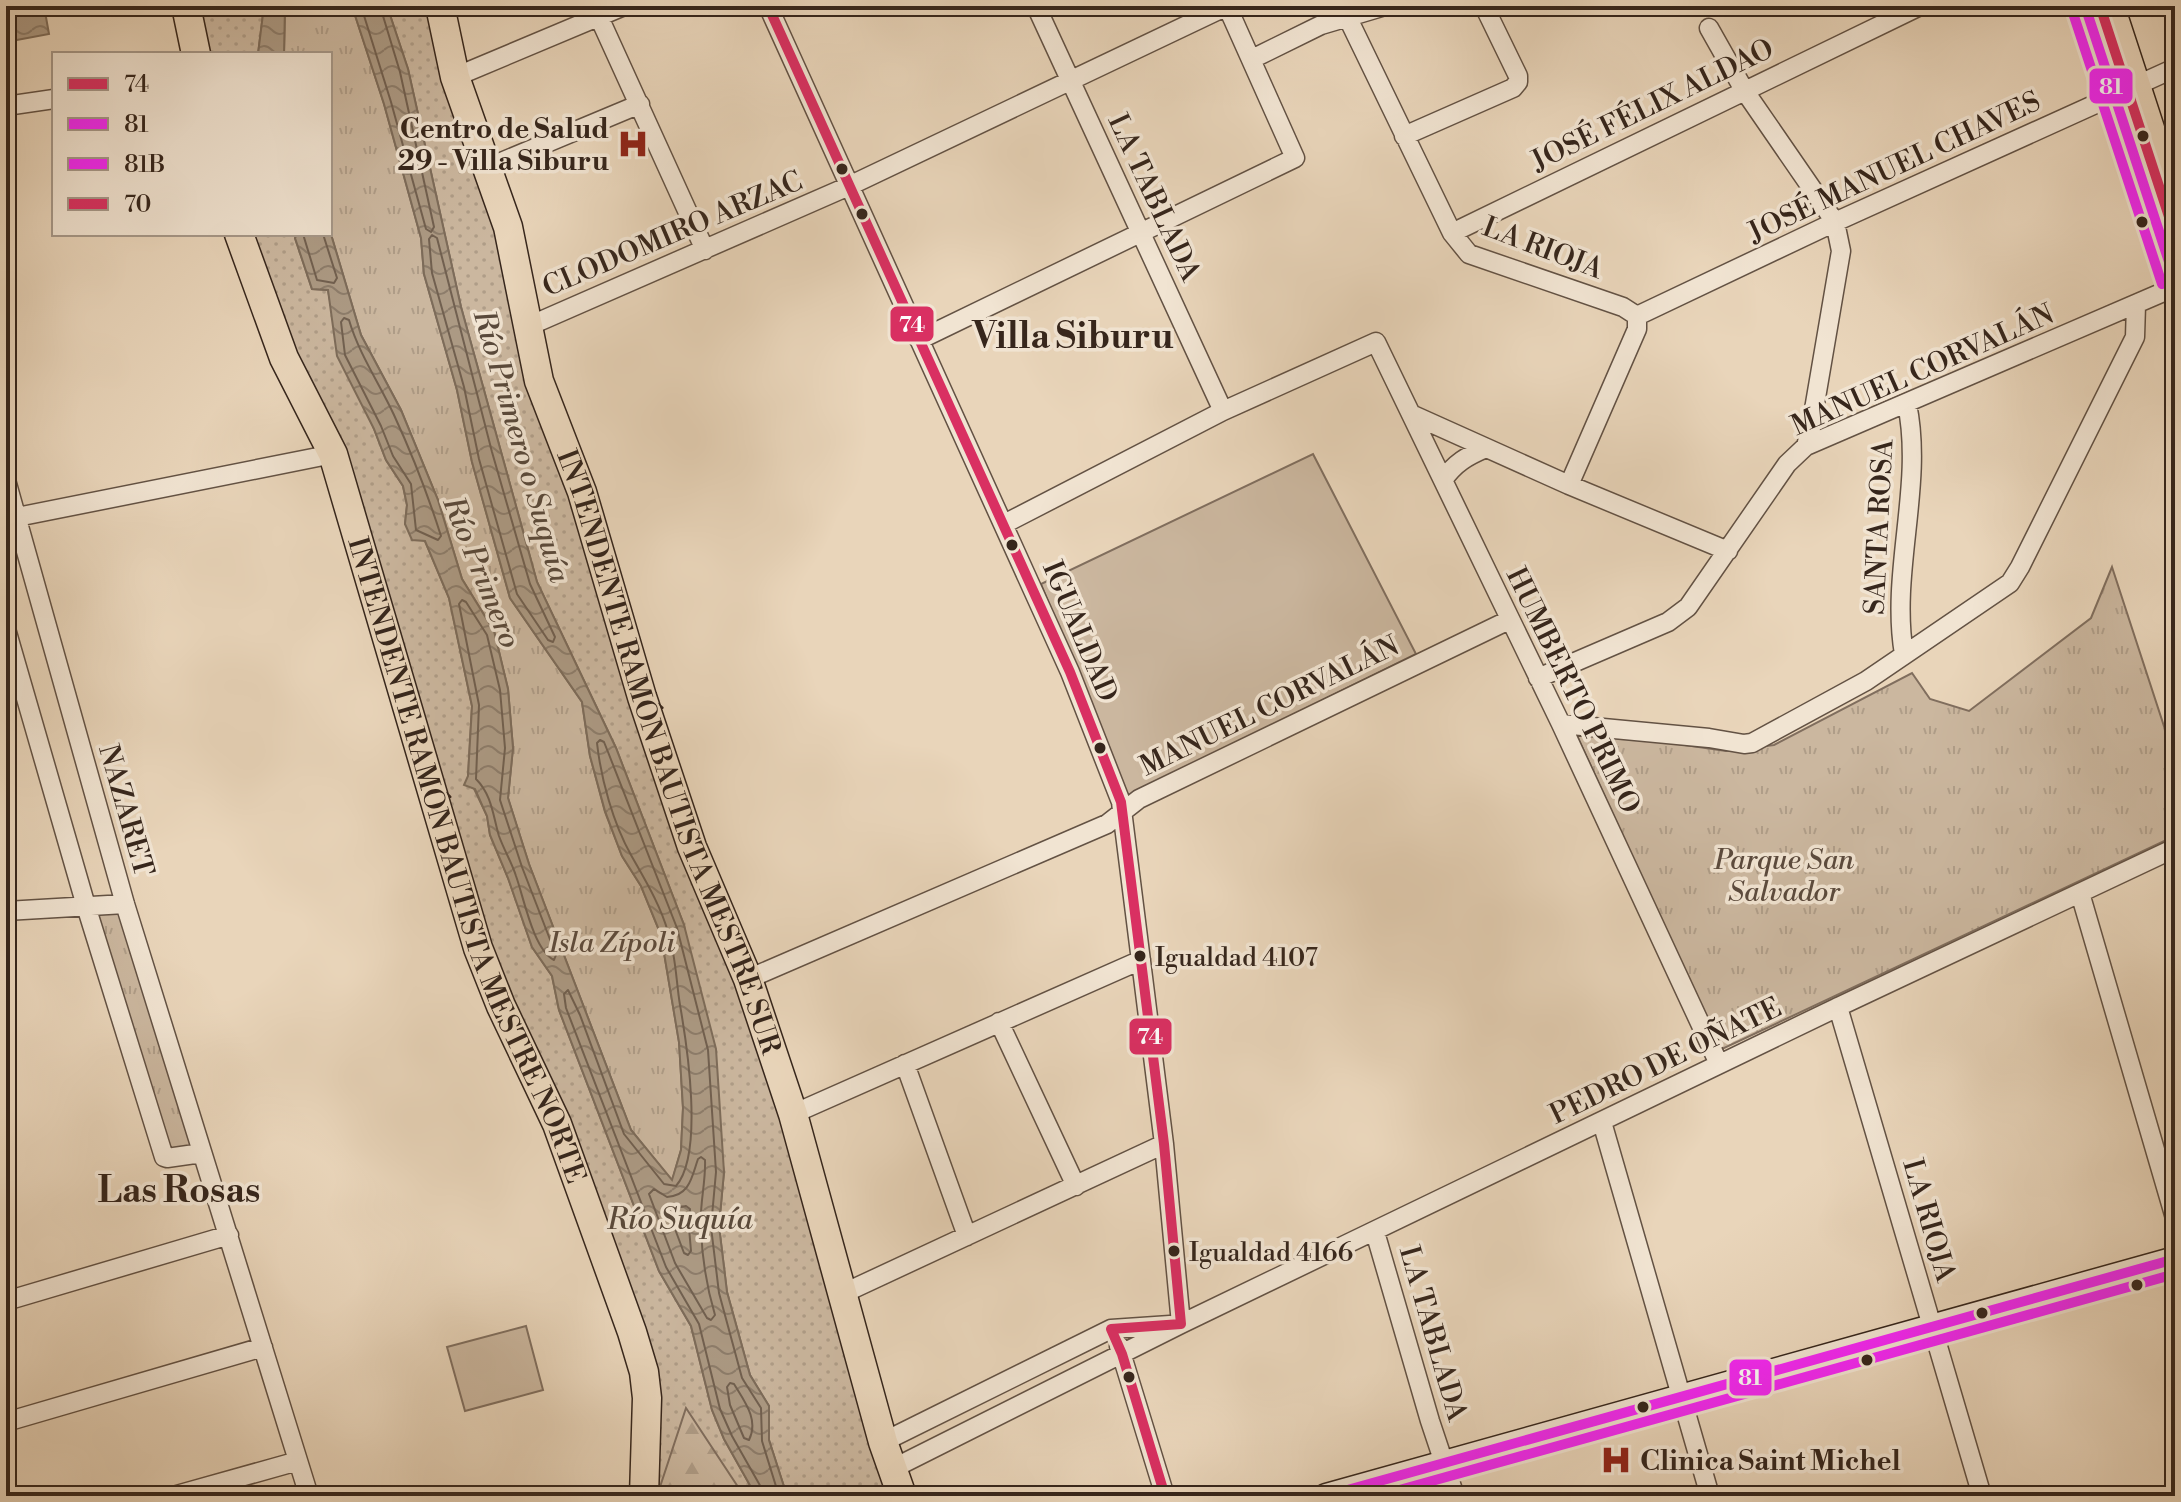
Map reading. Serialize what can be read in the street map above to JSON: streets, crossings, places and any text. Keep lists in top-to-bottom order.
{
  "streets": {
    "main road": ["INTENDENTE RAMÓN BAUTISTA MESTRE SUR", "INTENDENTE RAMÓN BAUTISTA MESTRE NORTE"],
    "street": [
      "JOSÉ FÉLIX ALDAO",
      "JOSÉ MANUEL CHAVES",
      "LA TABLADA",
      "CLODOMIRO ARZAC",
      "LA RIOJA",
      "MANUEL CORVALÁN",
      "SANTA ROSA",
      "IGUALDAD",
      "HUMBERTO PRIMO",
      "NAZARET",
      "PEDRO DE OÑATE"
    ]
  },
  "crossings": [
    ["JOSÉ FÉLIX ALDAO", "LA RIOJA"],
    ["JOSÉ MANUEL CHAVES", "LA RIOJA"],
    ["LA TABLADA", "CLODOMIRO ARZAC"],
    ["LA TABLADA", "HUMBERTO PRIMO"],
    ["LA TABLADA", "PEDRO DE OÑATE"],
    ["CLODOMIRO ARZAC", "IGUALDAD"],
    ["CLODOMIRO ARZAC", "INTENDENTE RAMÓN BAUTISTA MESTRE SUR"],
    ["LA RIOJA", "PEDRO DE OÑATE"],
    ["MANUEL CORVALÁN", "SANTA ROSA"],
    ["MANUEL CORVALÁN", "IGUALDAD"],
    ["MANUEL CORVALÁN", "HUMBERTO PRIMO"],
    ["MANUEL CORVALÁN", "INTENDENTE RAMÓN BAUTISTA MESTRE SUR"],
    ["IGUALDAD", "PEDRO DE OÑATE"],
    ["HUMBERTO PRIMO", "PEDRO DE OÑATE"],
    ["INTENDENTE RAMÓN BAUTISTA MESTRE SUR", "PEDRO DE OÑATE"]
  ],
  "districts": ["Villa Siburu", "Las Rosas"],
  "water": ["Río Primero o Suquía", "Río Primero", "Río Suquía"],
  "parks": ["Parque San Salvador", "Isla Zípoli"],
  "places": {
    "hospital": ["Centro de Salud 29 - Villa Siburu", "Clinica Saint Michel"],
    "other": ["Igualdad 4107", "Igualdad 4166"]
  },
  "lines": [
    "transit line 74",
    "transit line 81",
    "transit line 70",
    "transit line 81B"
  ],
  "legend": [
    "74",
    "81",
    "81B",
    "70"
  ]
}
